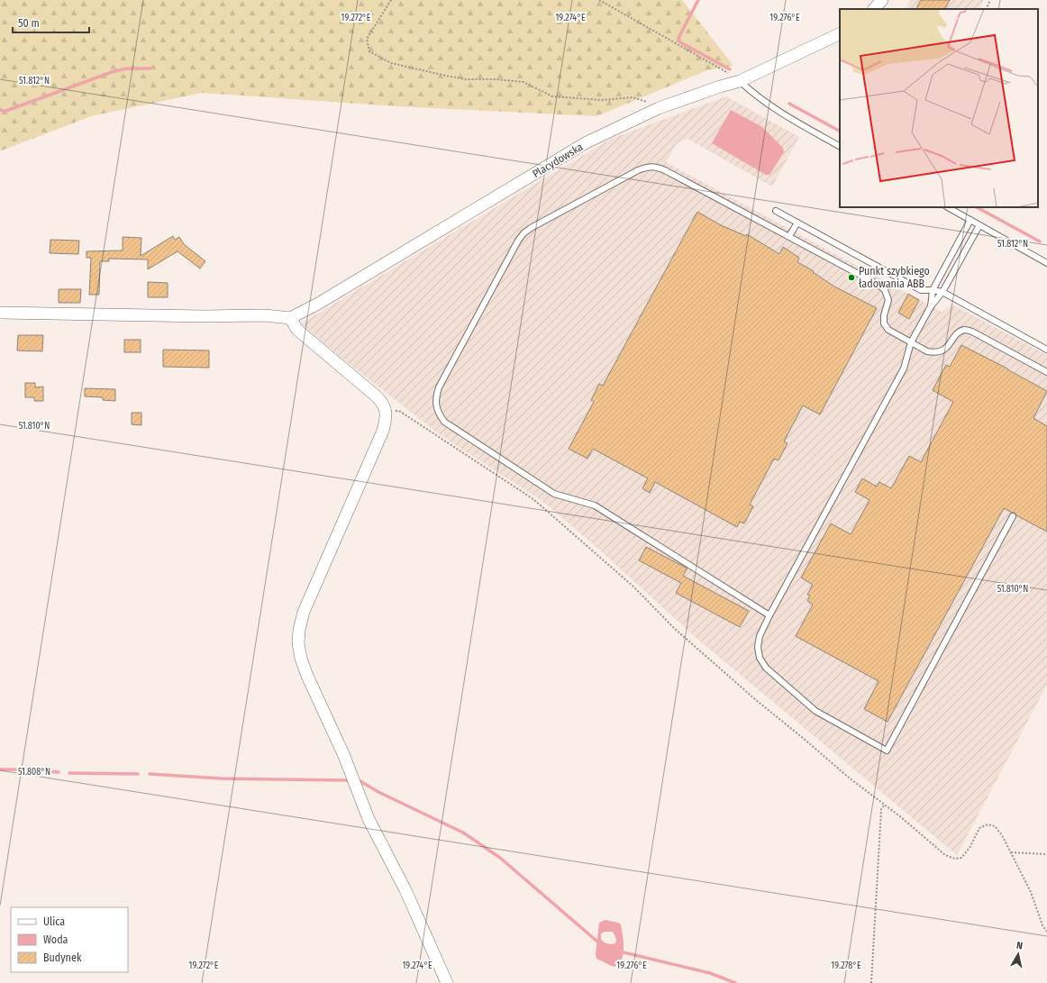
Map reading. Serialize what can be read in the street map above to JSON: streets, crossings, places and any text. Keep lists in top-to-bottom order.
{
  "streets": {
    "street": ["Placydowska"]
  },
  "places": ["Punkt szybkiego ładowania ABB"],
  "legend": ["Ulica", "Woda", "Budynek"],
  "scale_bar": "50 m",
  "north": "top",
  "coordinates": [
    "19.272°E",
    "19.274°E",
    "19.276°E",
    "51.812°N",
    "51.810°N",
    "51.808°N",
    "19.278°E"
  ]
}
